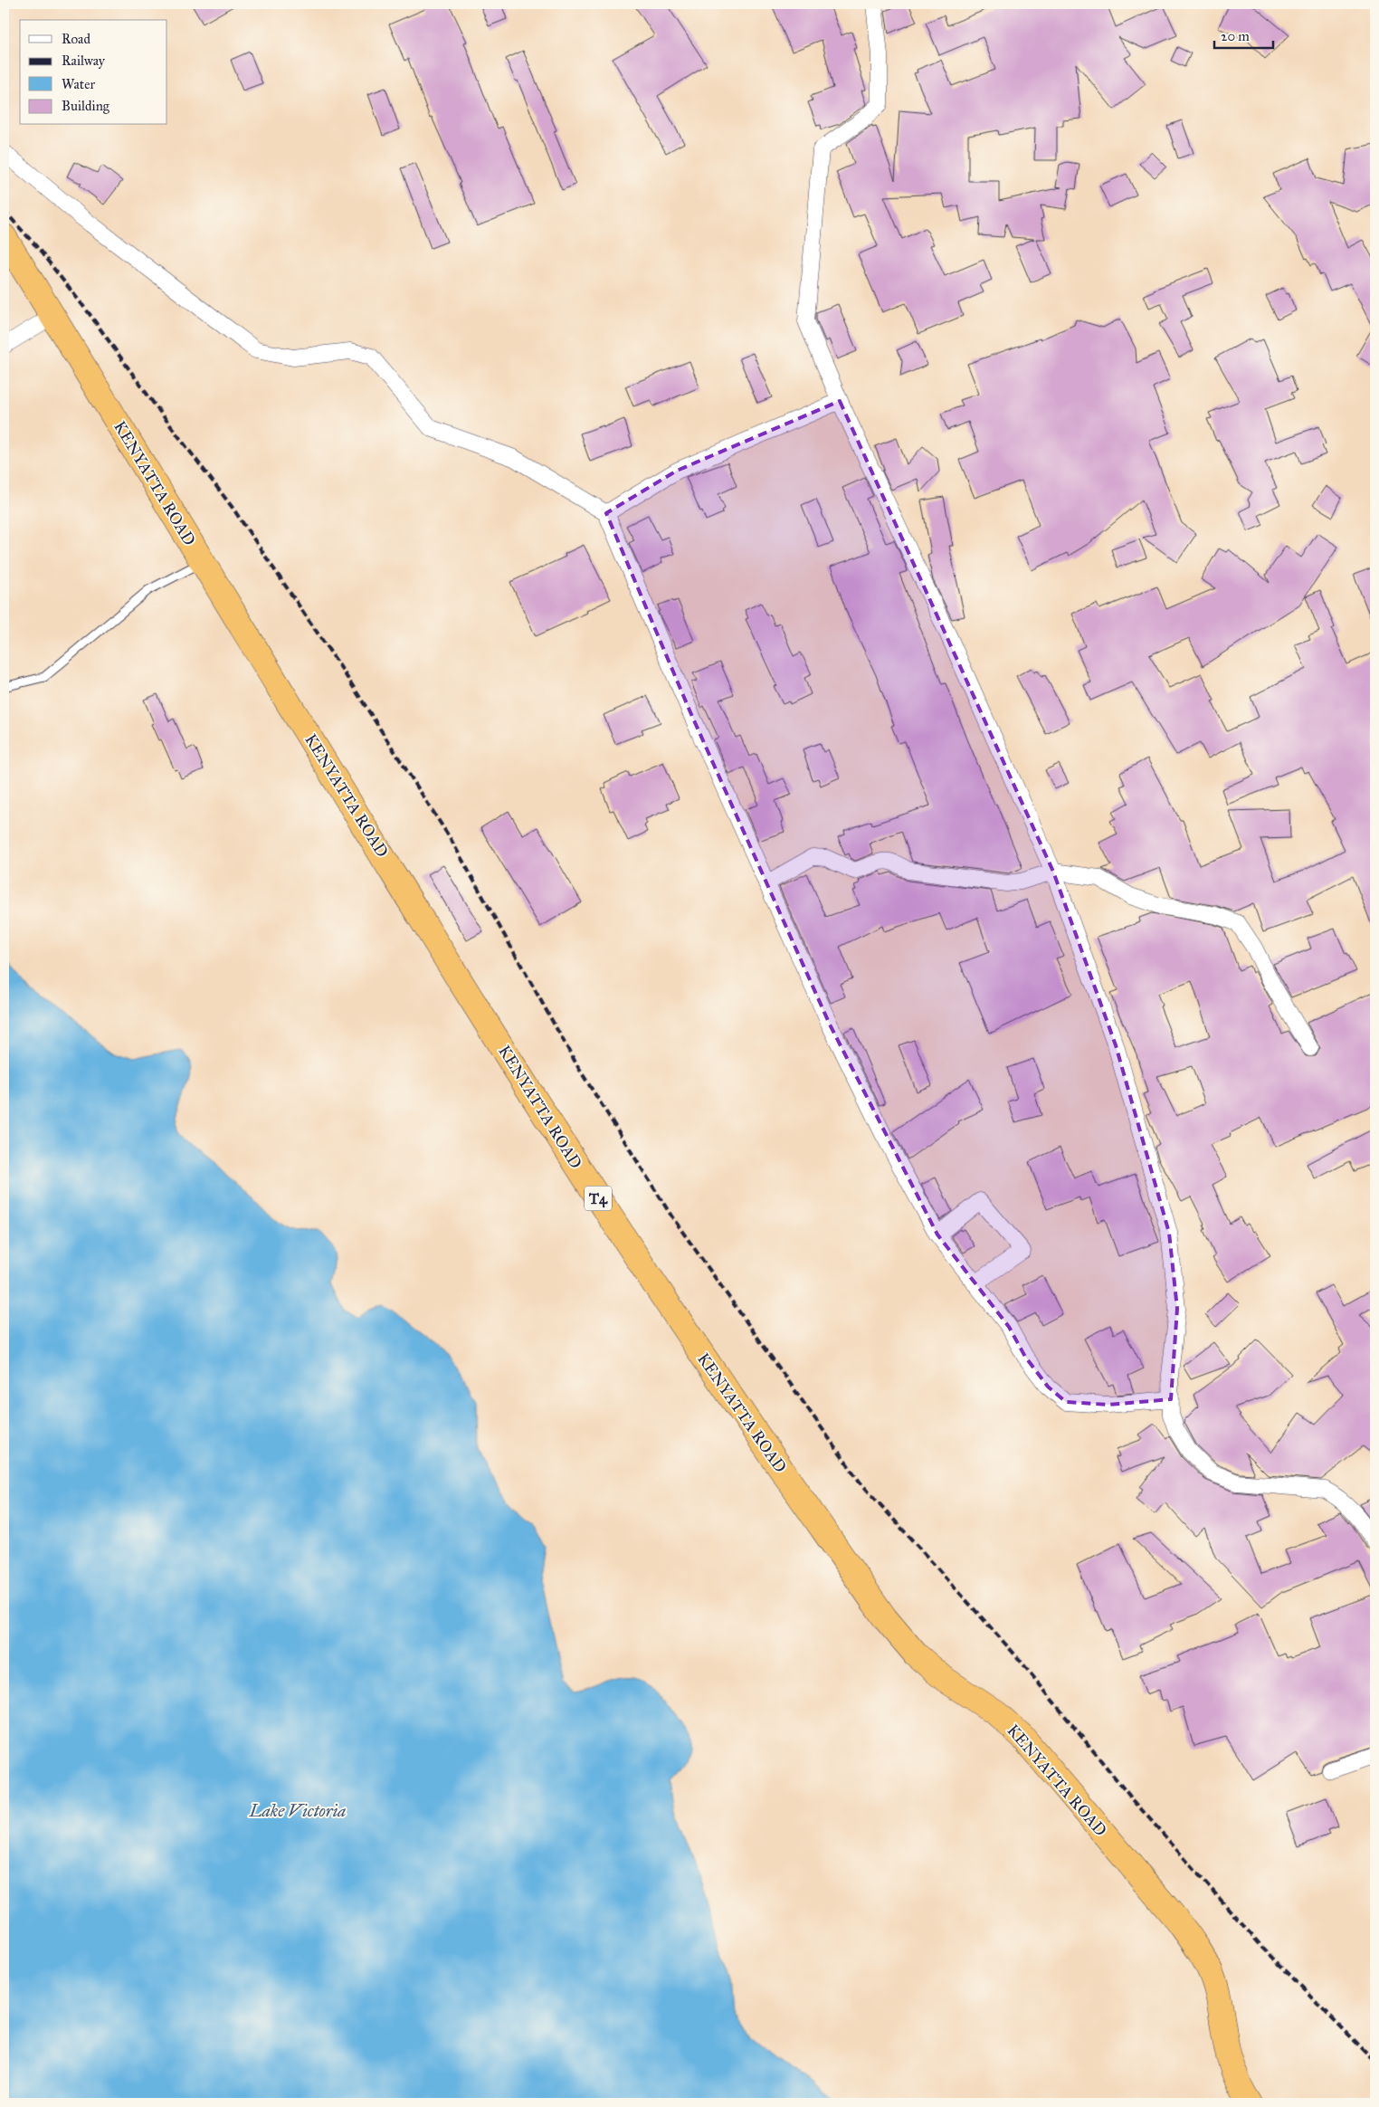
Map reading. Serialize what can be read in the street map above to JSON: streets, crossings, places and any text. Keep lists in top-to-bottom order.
{
  "streets": {
    "highway": ["KENYATTA ROAD", "T4"]
  },
  "water": ["Lake Victoria"],
  "legend": [
    "Road",
    "Railway",
    "Water",
    "Building"
  ],
  "scale_bar": "20 m"
}
